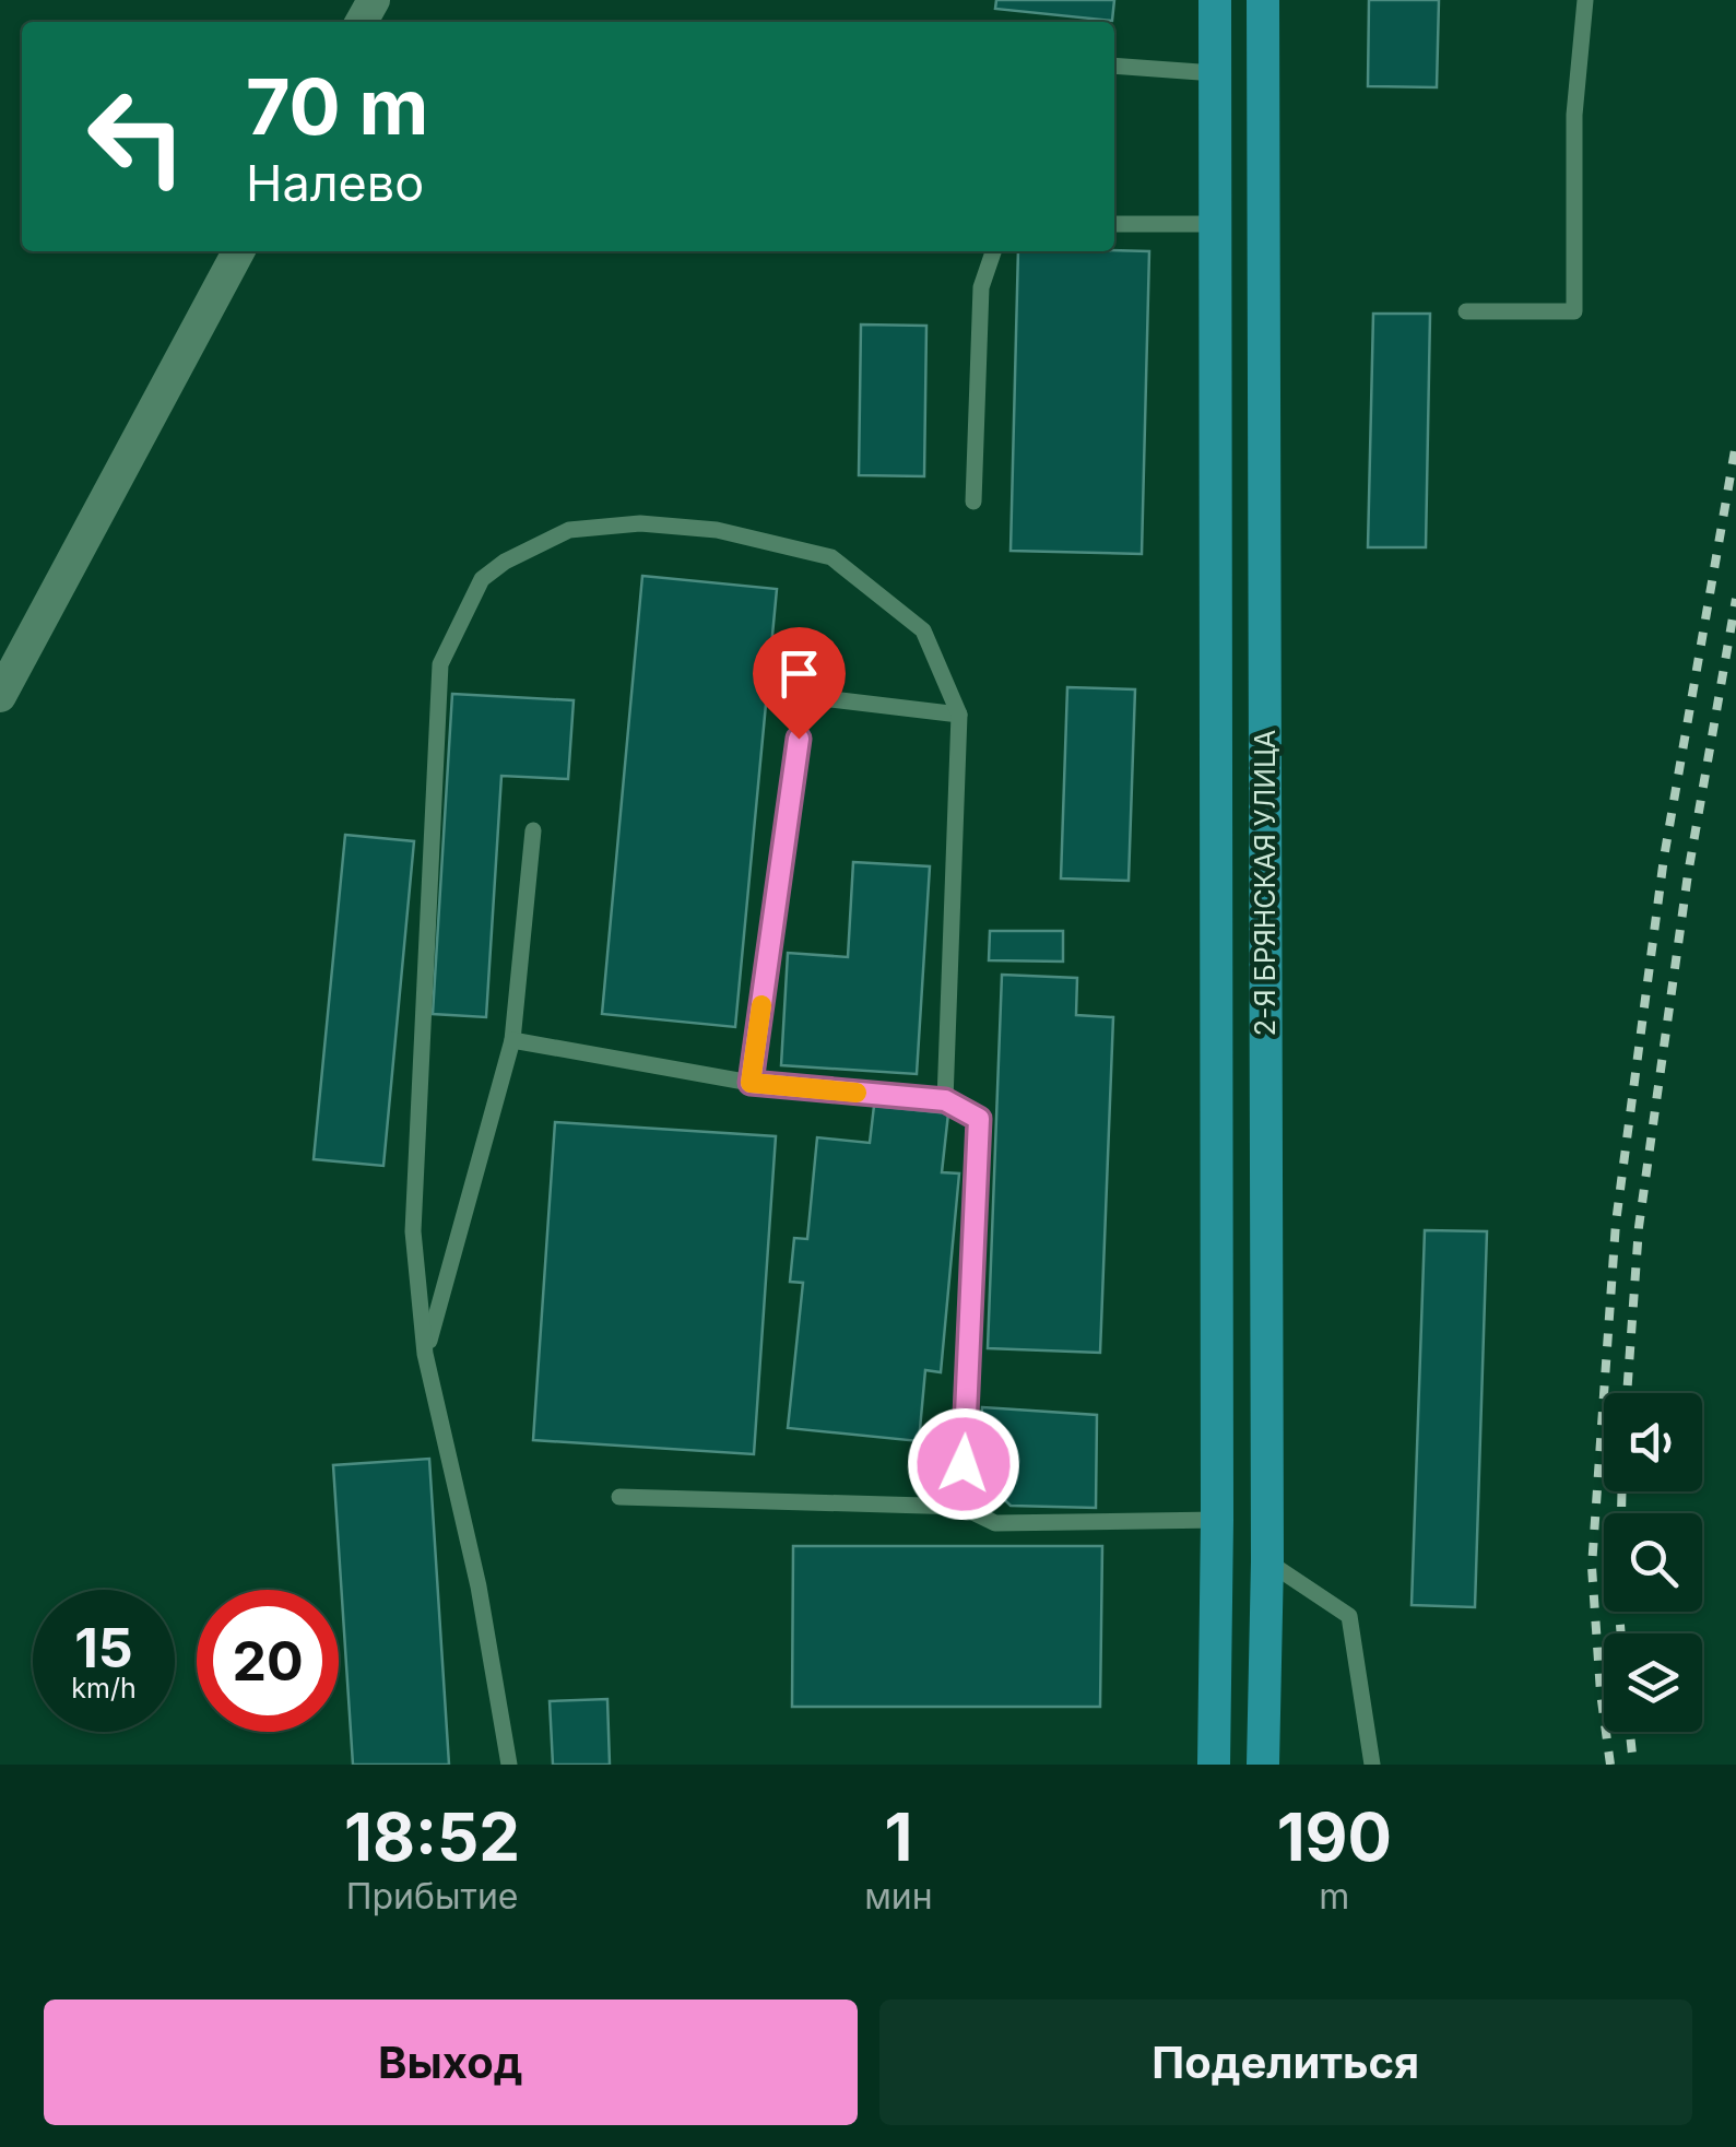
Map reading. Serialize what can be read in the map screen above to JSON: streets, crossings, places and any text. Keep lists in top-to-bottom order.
{
  "streets": {
    "main road": ["2-Я БРЯНСКАЯ УЛИЦА"]
  },
  "page": {
    "turn": ["70 m", "Налево"],
    "speed": "15 km/h",
    "limit": "20",
    "eta": [
      "18:52",
      "Прибытие",
      "1",
      "мин",
      "190",
      "m"
    ],
    "buttons": ["Выход", "Поделиться"]
  }
}
